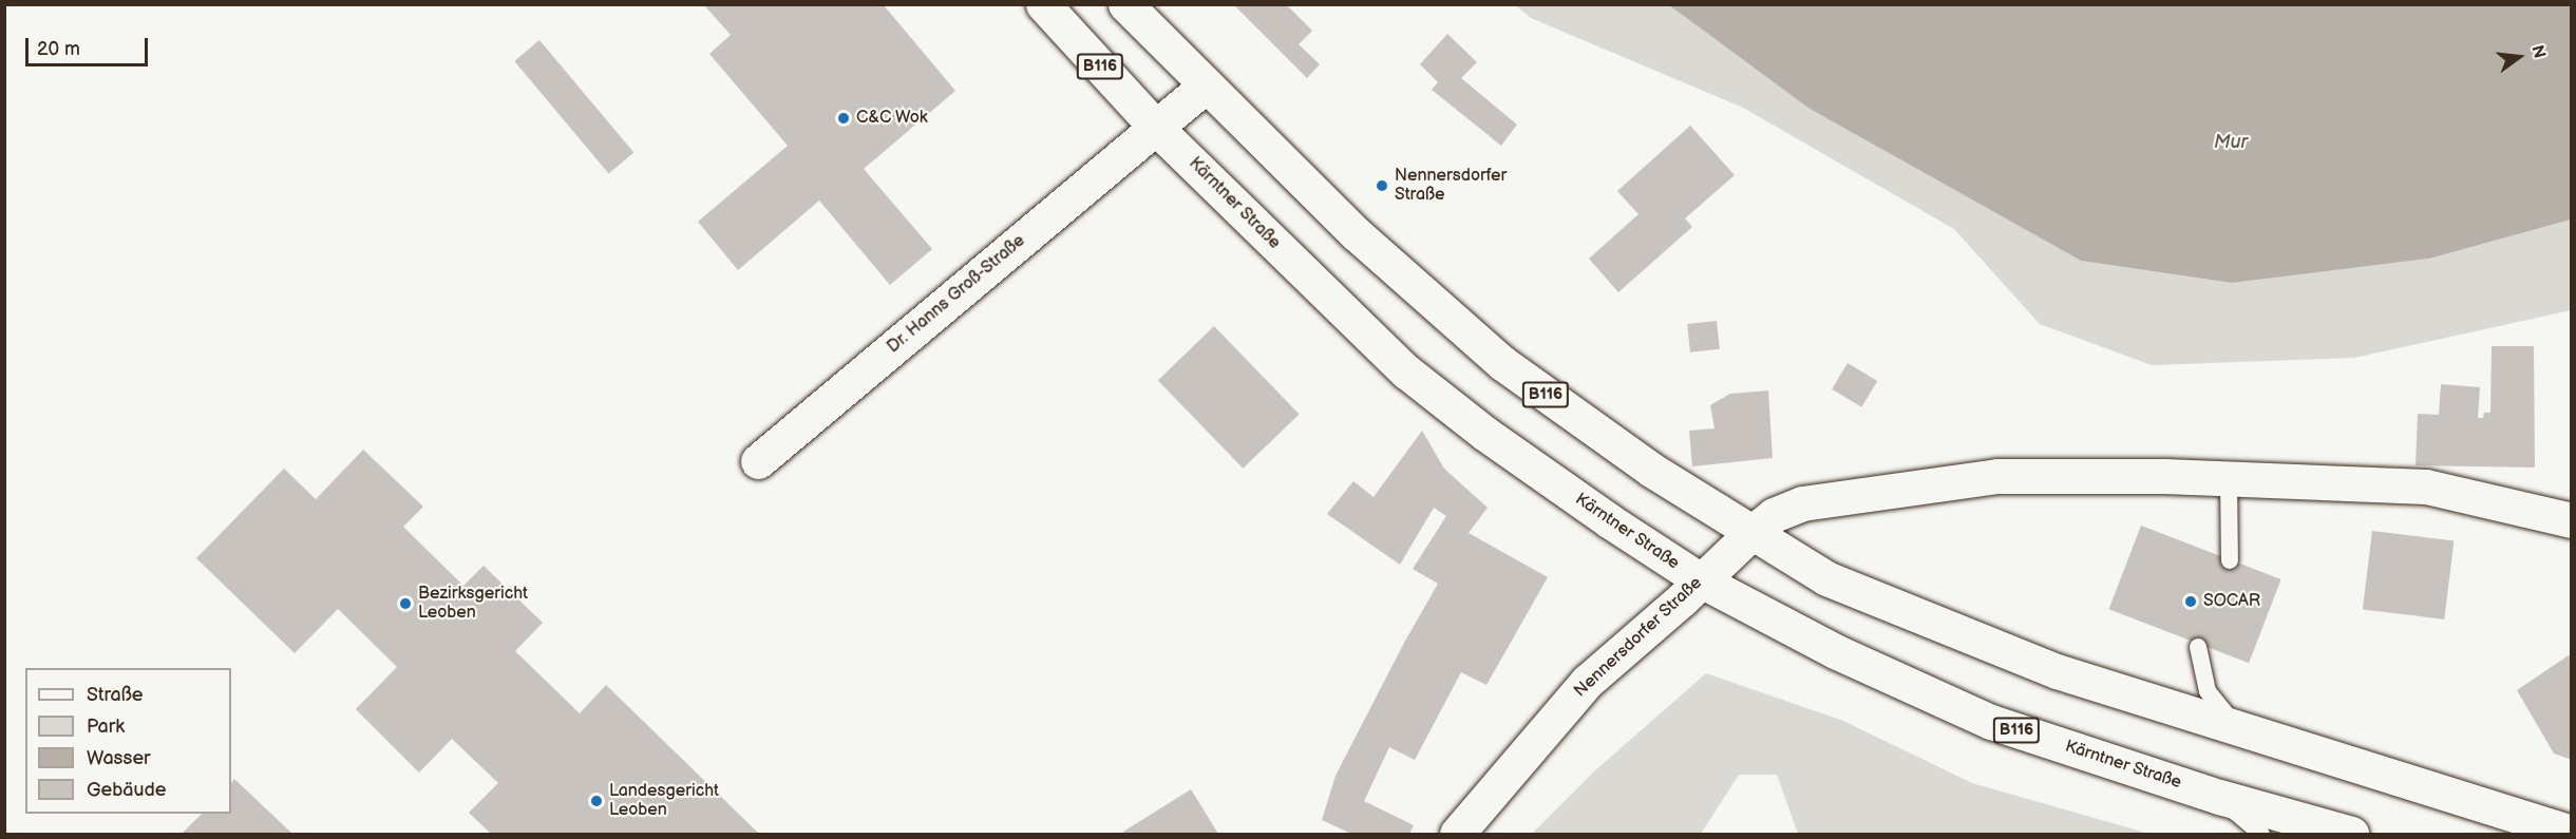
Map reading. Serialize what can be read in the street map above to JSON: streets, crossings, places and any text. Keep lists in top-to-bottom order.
{
  "streets": {
    "main road": [
      "B116",
      "Kärntner Straße",
      "Dr. Hanns Groß-Straße",
      "Nennersdorfer Straße"
    ]
  },
  "crossings": [
    ["B116", "Dr. Hanns Groß-Straße"],
    ["B116", "Nennersdorfer Straße"],
    ["Kärntner Straße", "Dr. Hanns Groß-Straße"],
    ["Kärntner Straße", "Nennersdorfer Straße"]
  ],
  "water": ["Mur"],
  "places": [
    "C&C Wok",
    "Nennersdorfer Straße",
    "SOCAR",
    "Bezirksgericht Leoben",
    "Landesgericht Leoben"
  ],
  "legend": [
    "Straße",
    "Park",
    "Wasser",
    "Gebäude"
  ],
  "scale_bar": "20 m",
  "north": "right"
}
